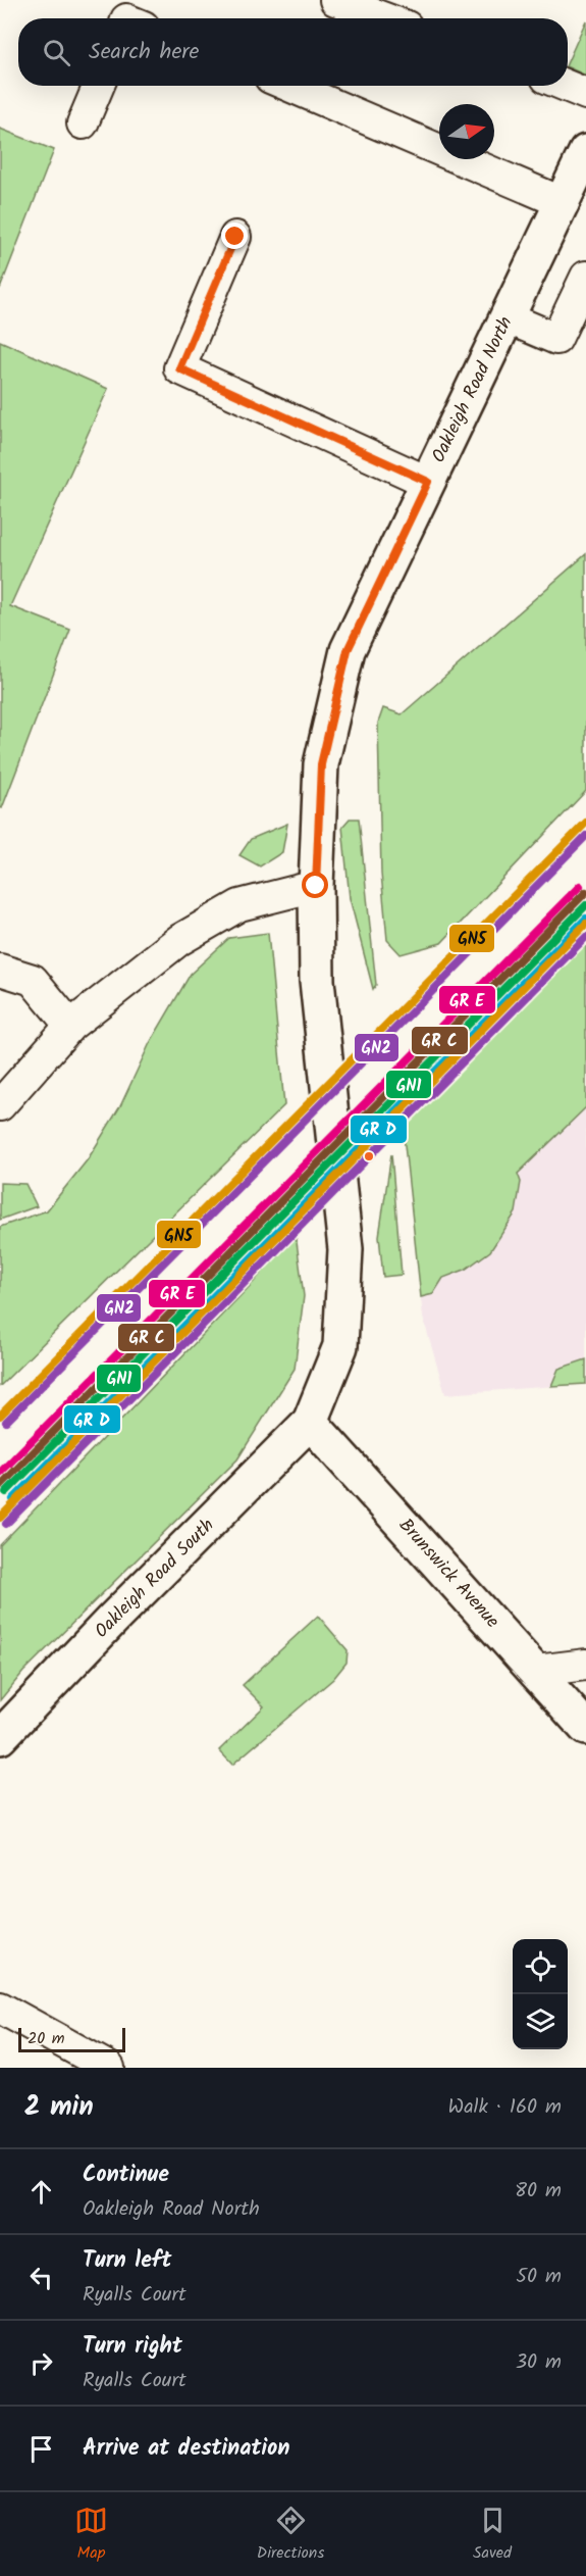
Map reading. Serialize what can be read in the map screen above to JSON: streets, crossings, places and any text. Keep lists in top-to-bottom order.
{
  "streets": {
    "main road": ["Oakleigh Road North", "Brunswick Avenue", "Oakleigh Road South"]
  },
  "crossings": [
    ["Oakleigh Road North", "Brunswick Avenue"],
    ["Oakleigh Road North", "Oakleigh Road South"],
    ["Brunswick Avenue", "Oakleigh Road South"]
  ],
  "lines": ["transit line GN5", "transit line GN2", "transit line GN1"],
  "scale_bar": "20 m",
  "north": "right",
  "page": {
    "search": "Search here",
    "scale": "20 m",
    "heading": ["2 min", "Walk · 160 m"],
    "list": [
      ["Continue", "Oakleigh Road North", "80 m"],
      ["Turn left", "Ryalls Court", "50 m"],
      ["Turn right", "Ryalls Court", "30 m"],
      "Arrive at destination"
    ],
    "nav": ["Map", "Directions", "Saved"]
  }
}
